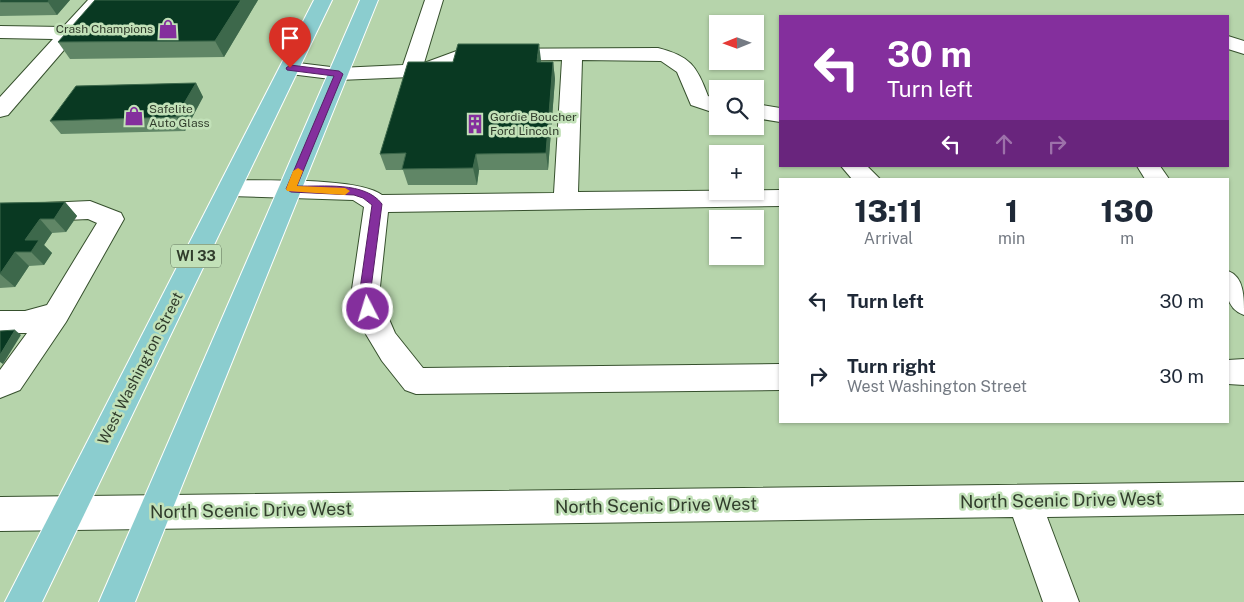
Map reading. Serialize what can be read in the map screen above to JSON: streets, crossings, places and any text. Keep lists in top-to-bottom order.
{
  "streets": {
    "main road": ["WI 33", "West Washington Street"],
    "street": ["North Scenic Drive West"]
  },
  "crossings": [
    ["West Washington Street", "North Scenic Drive West"]
  ],
  "places": {
    "shop": ["Crash Champions", "Safelite Auto Glass"],
    "building": ["Gordie Boucher Ford Lincoln"]
  },
  "north": "left",
  "page": {
    "map_buttons": ["+", "−"],
    "turn": ["30 m", "Turn left"],
    "eta": [
      "13:11",
      "Arrival",
      "1",
      "min",
      "130",
      "m"
    ],
    "list": [
      {
        "name": "Turn left",
        "value": "30 m"
      },
      {
        "name": "Turn right",
        "note": "West Washington Street",
        "value": "30 m"
      }
    ]
  }
}
